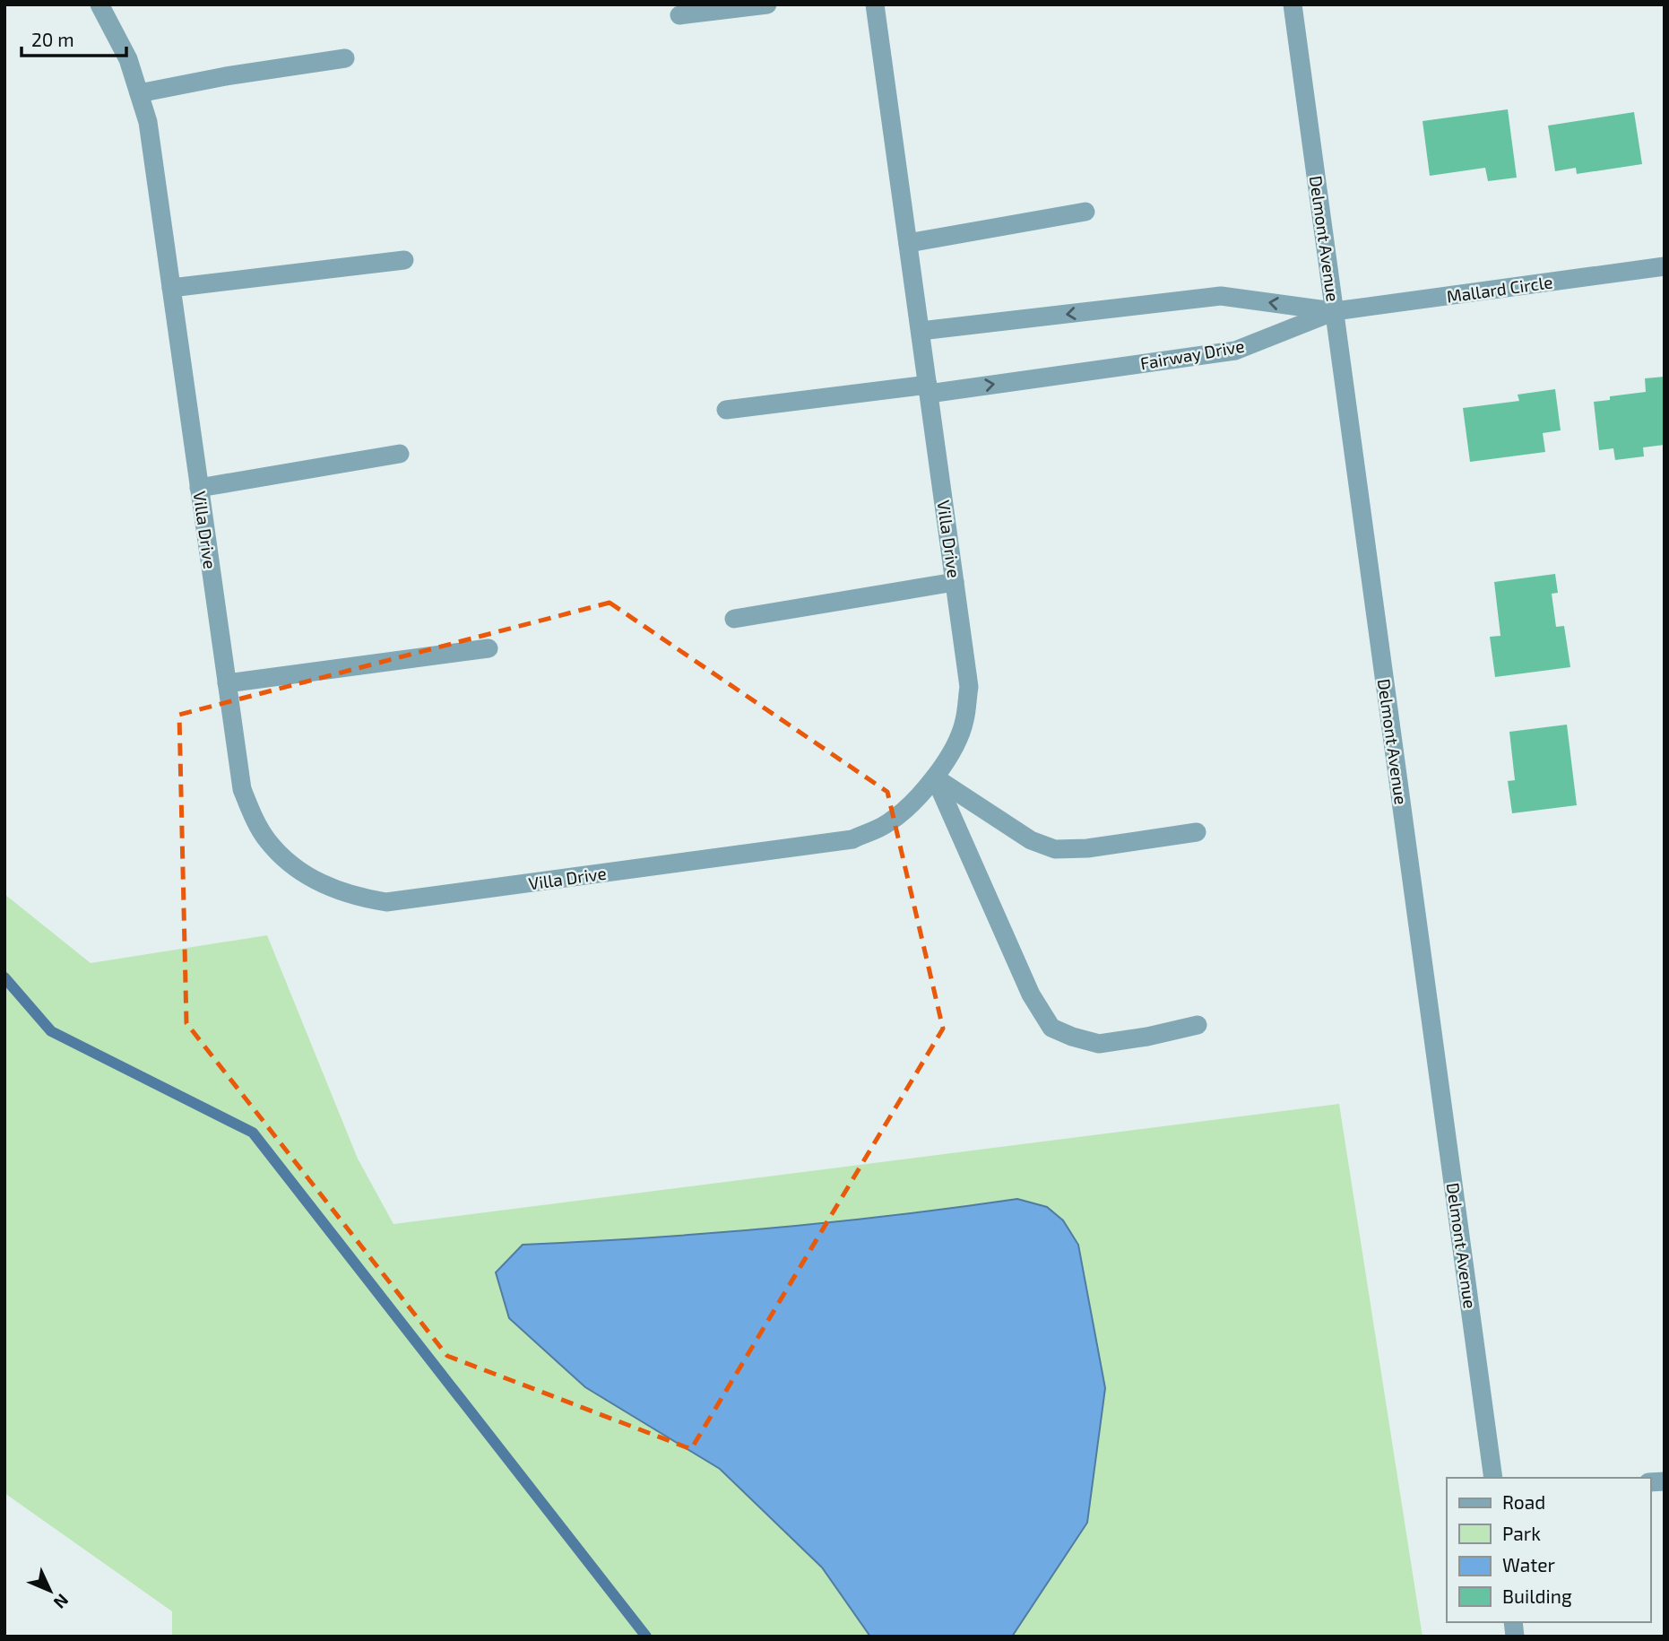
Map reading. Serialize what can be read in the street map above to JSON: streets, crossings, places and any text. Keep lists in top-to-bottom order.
{
  "streets": {
    "street": [
      "Delmont Avenue",
      "Mallard Circle",
      "Fairway Drive",
      "Villa Drive"
    ]
  },
  "crossings": [
    ["Delmont Avenue", "Mallard Circle"],
    ["Delmont Avenue", "Fairway Drive"],
    ["Mallard Circle", "Fairway Drive"],
    ["Fairway Drive", "Villa Drive"]
  ],
  "legend": [
    "Road",
    "Park",
    "Water",
    "Building"
  ],
  "scale_bar": "20 m",
  "north": "bottom right"
}
